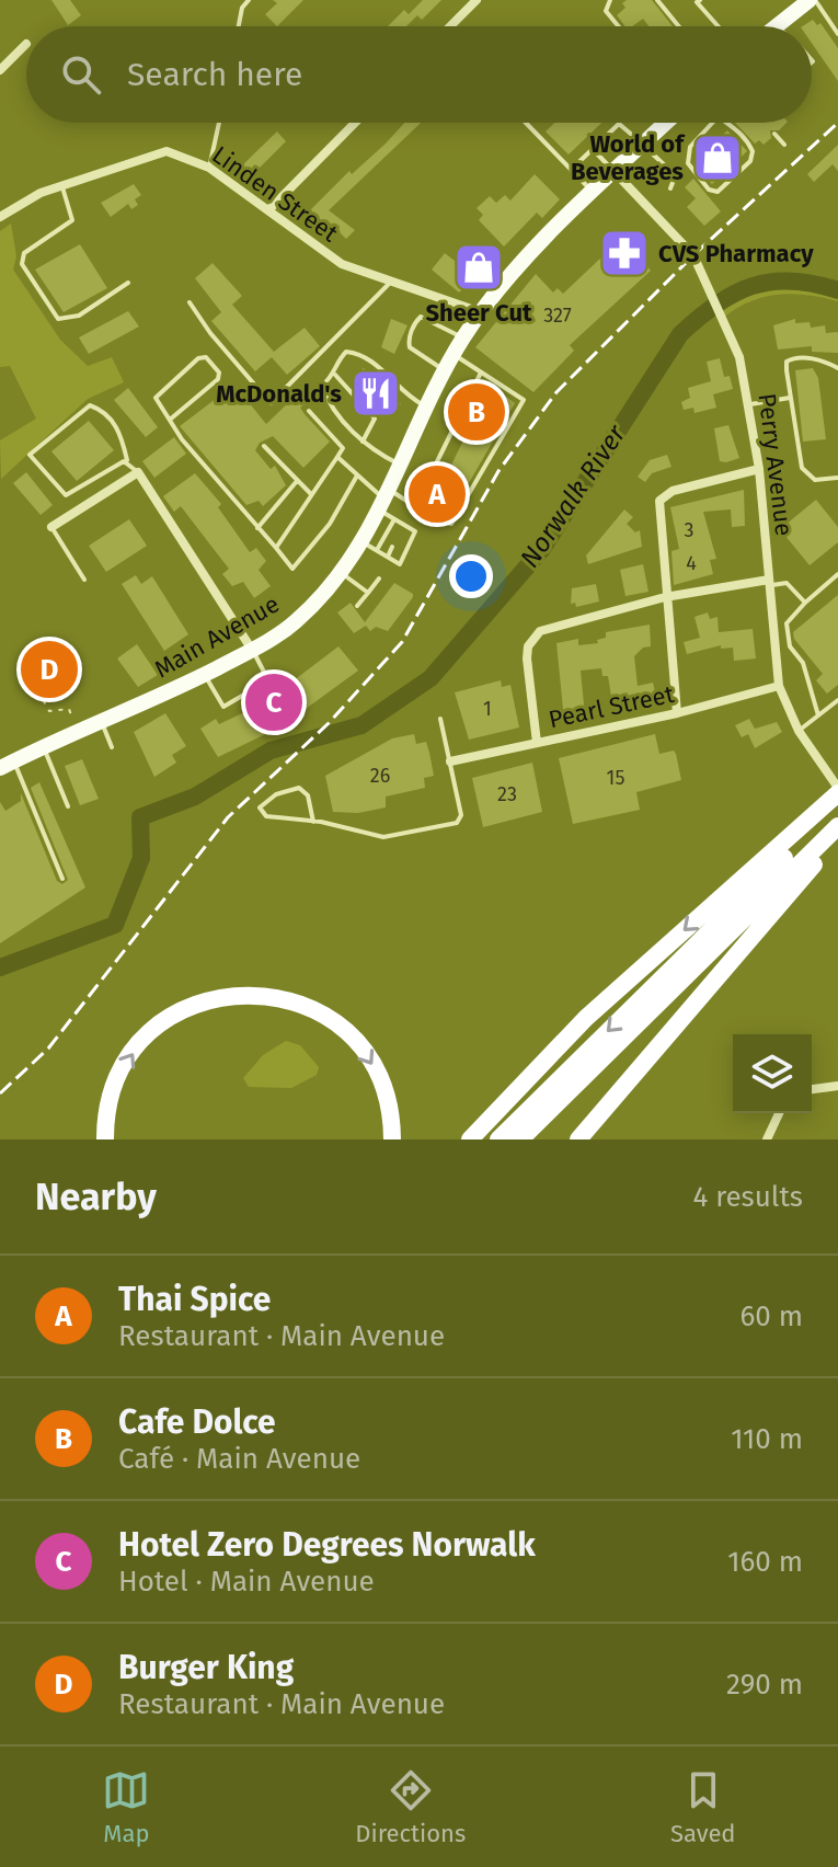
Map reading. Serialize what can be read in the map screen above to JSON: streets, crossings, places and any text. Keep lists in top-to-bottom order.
{
  "streets": {
    "main road": ["Main Avenue"],
    "street": ["Linden Street", "Perry Avenue", "Pearl Street"]
  },
  "crossings": [
    ["Linden Street", "Main Avenue"],
    ["Perry Avenue", "Main Avenue"],
    ["Perry Avenue", "Pearl Street"]
  ],
  "water": ["Norwalk River"],
  "places": {
    "shop": ["World of Beverages", "Sheer Cut"],
    "pharmacy": ["CVS Pharmacy"],
    "restaurant": ["McDonald's"]
  },
  "house_numbers": [
    "327",
    "3",
    "4",
    "1",
    "26",
    "15",
    "23"
  ],
  "page": {
    "search": "Search here",
    "pins": [
      "B",
      "A",
      "D",
      "C"
    ],
    "heading": ["Nearby", "4 results"],
    "list": [
      {
        "mark": "A",
        "name": "Thai Spice",
        "note": "Restaurant · Main Avenue",
        "value": "60 m"
      },
      {
        "mark": "B",
        "name": "Cafe Dolce",
        "note": "Café · Main Avenue",
        "value": "110 m"
      },
      {
        "mark": "C",
        "name": "Hotel Zero Degrees Norwalk",
        "note": "Hotel · Main Avenue",
        "value": "160 m"
      },
      {
        "mark": "D",
        "name": "Burger King",
        "note": "Restaurant · Main Avenue",
        "value": "290 m"
      }
    ],
    "nav": ["Map", "Directions", "Saved"]
  }
}
